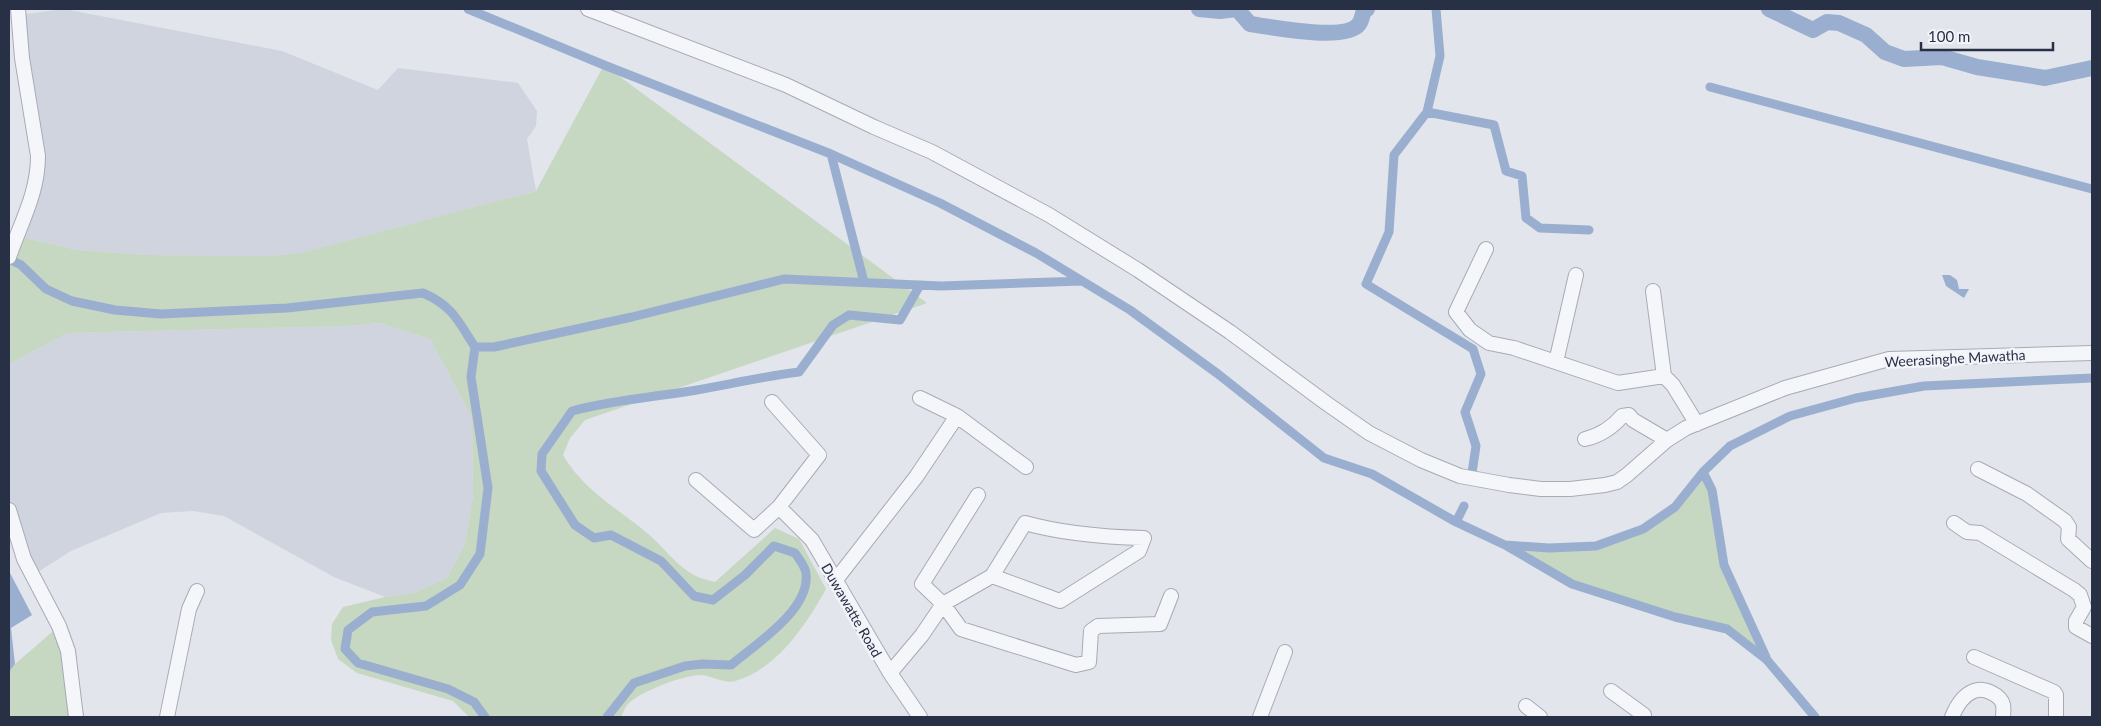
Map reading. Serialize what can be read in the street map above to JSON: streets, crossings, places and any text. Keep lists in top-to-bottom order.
{
  "streets": {
    "street": ["Weerasinghe Mawatha", "Duwawatte Road"]
  },
  "scale_bar": "100 m"
}
